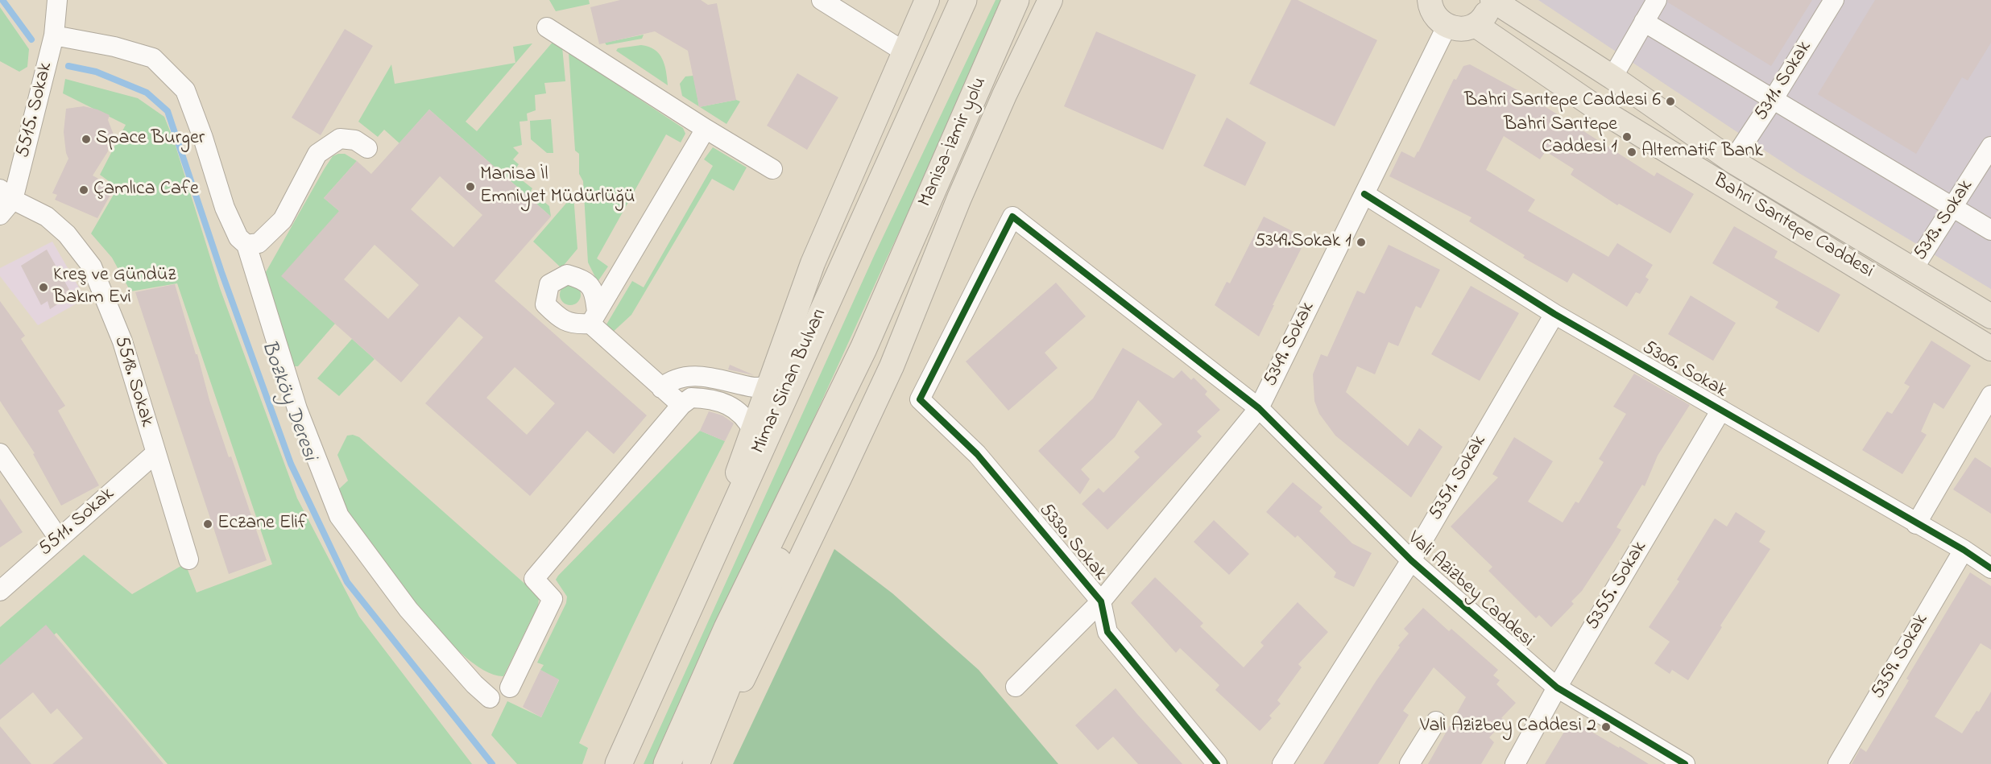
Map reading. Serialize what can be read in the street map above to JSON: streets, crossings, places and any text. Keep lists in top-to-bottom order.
{
  "streets": {
    "highway": ["Manisa-İzmir yolu", "Mimar Sinan Bulvarı"],
    "main road": ["Bahri Sarıtepe Caddesi"],
    "street": [
      "5311. Sokak",
      "5515. Sokak",
      "5313. Sokak",
      "5349. Sokak",
      "5306. Sokak",
      "5518. Sokak",
      "5351. Sokak",
      "5511. Sokak",
      "5330. Sokak",
      "5355. Sokak",
      "Vali Azizbey Caddesi",
      "5359. Sokak"
    ]
  },
  "crossings": [
    ["5311. Sokak", "Bahri Sarıtepe Caddesi"],
    ["5515. Sokak", "5518. Sokak"],
    ["5313. Sokak", "Bahri Sarıtepe Caddesi"],
    ["5349. Sokak", "5306. Sokak"],
    ["5349. Sokak", "5330. Sokak"],
    ["5349. Sokak", "Vali Azizbey Caddesi"],
    ["5306. Sokak", "5351. Sokak"],
    ["5306. Sokak", "5355. Sokak"],
    ["5306. Sokak", "5359. Sokak"],
    ["5518. Sokak", "5511. Sokak"],
    ["5351. Sokak", "Vali Azizbey Caddesi"],
    ["5330. Sokak", "Vali Azizbey Caddesi"],
    ["5355. Sokak", "Vali Azizbey Caddesi"]
  ],
  "water": ["Bozköy Deresi"],
  "places": [
    "Bahri Sarıtepe Caddesi 6",
    "Bahri Sarıtepe Caddesi 1",
    "Space Burger",
    "Alternatif Bank",
    "Manisa İl Emniyet Müdürlüğü",
    "Çamlıca Cafe",
    "5349.Sokak 1",
    "Kreş ve Gündüz Bakım Evi",
    "Eczane Elif",
    "Vali Azizbey Caddesi 2"
  ]
}
